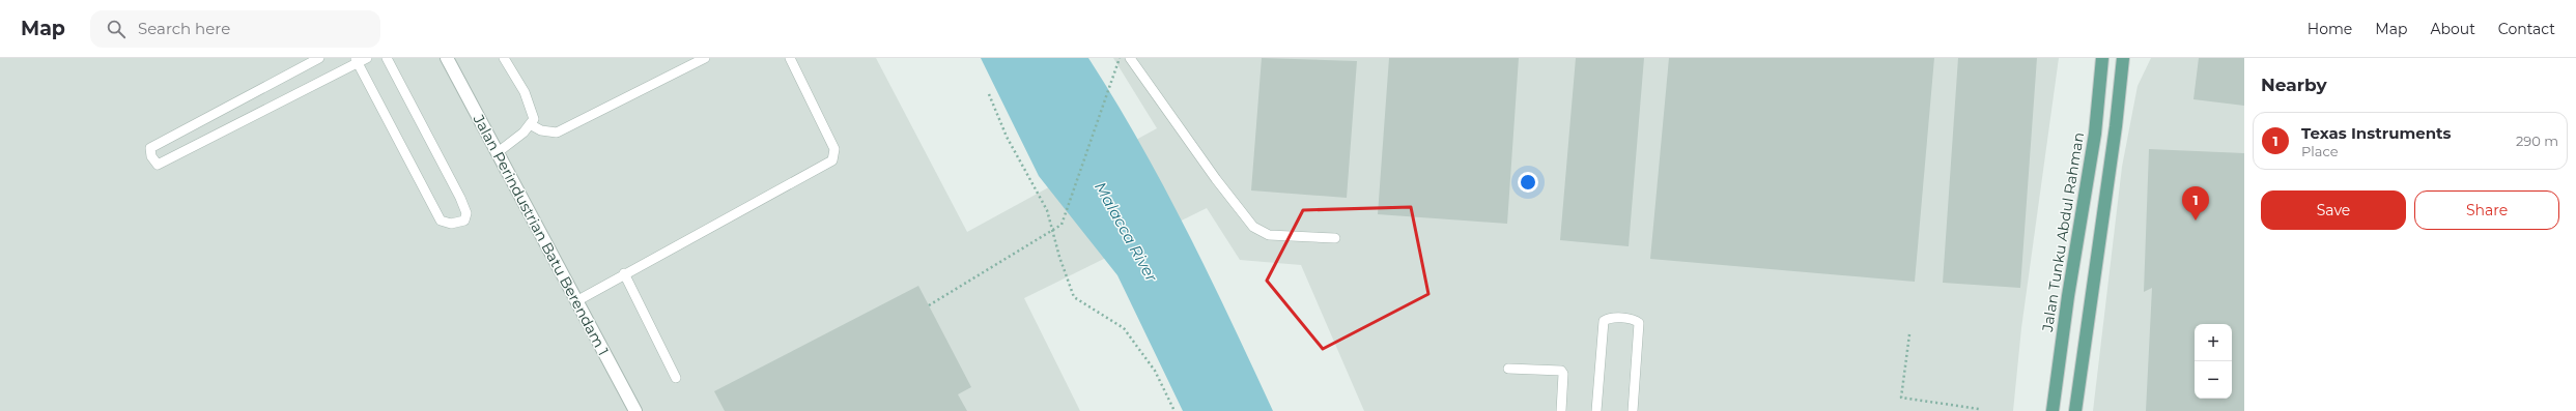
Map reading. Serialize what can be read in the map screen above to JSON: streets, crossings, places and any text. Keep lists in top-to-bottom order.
{
  "streets": {
    "main road": ["Jalan Tunku Abdul Rahman"],
    "street": ["Jalan Perindustrian Batu Berendam 1"]
  },
  "water": ["Malacca River"],
  "page": {
    "header": "Map",
    "search": "Search here",
    "nav": [
      "Home",
      "Map",
      "About",
      "Contact"
    ],
    "heading": "Nearby",
    "list": [
      {
        "mark": "1",
        "name": "Texas Instruments",
        "note": "Place",
        "value": "290 m"
      }
    ],
    "buttons": ["Save", "Share"],
    "pins": "1",
    "map_buttons": ["+", "−"]
  }
}
